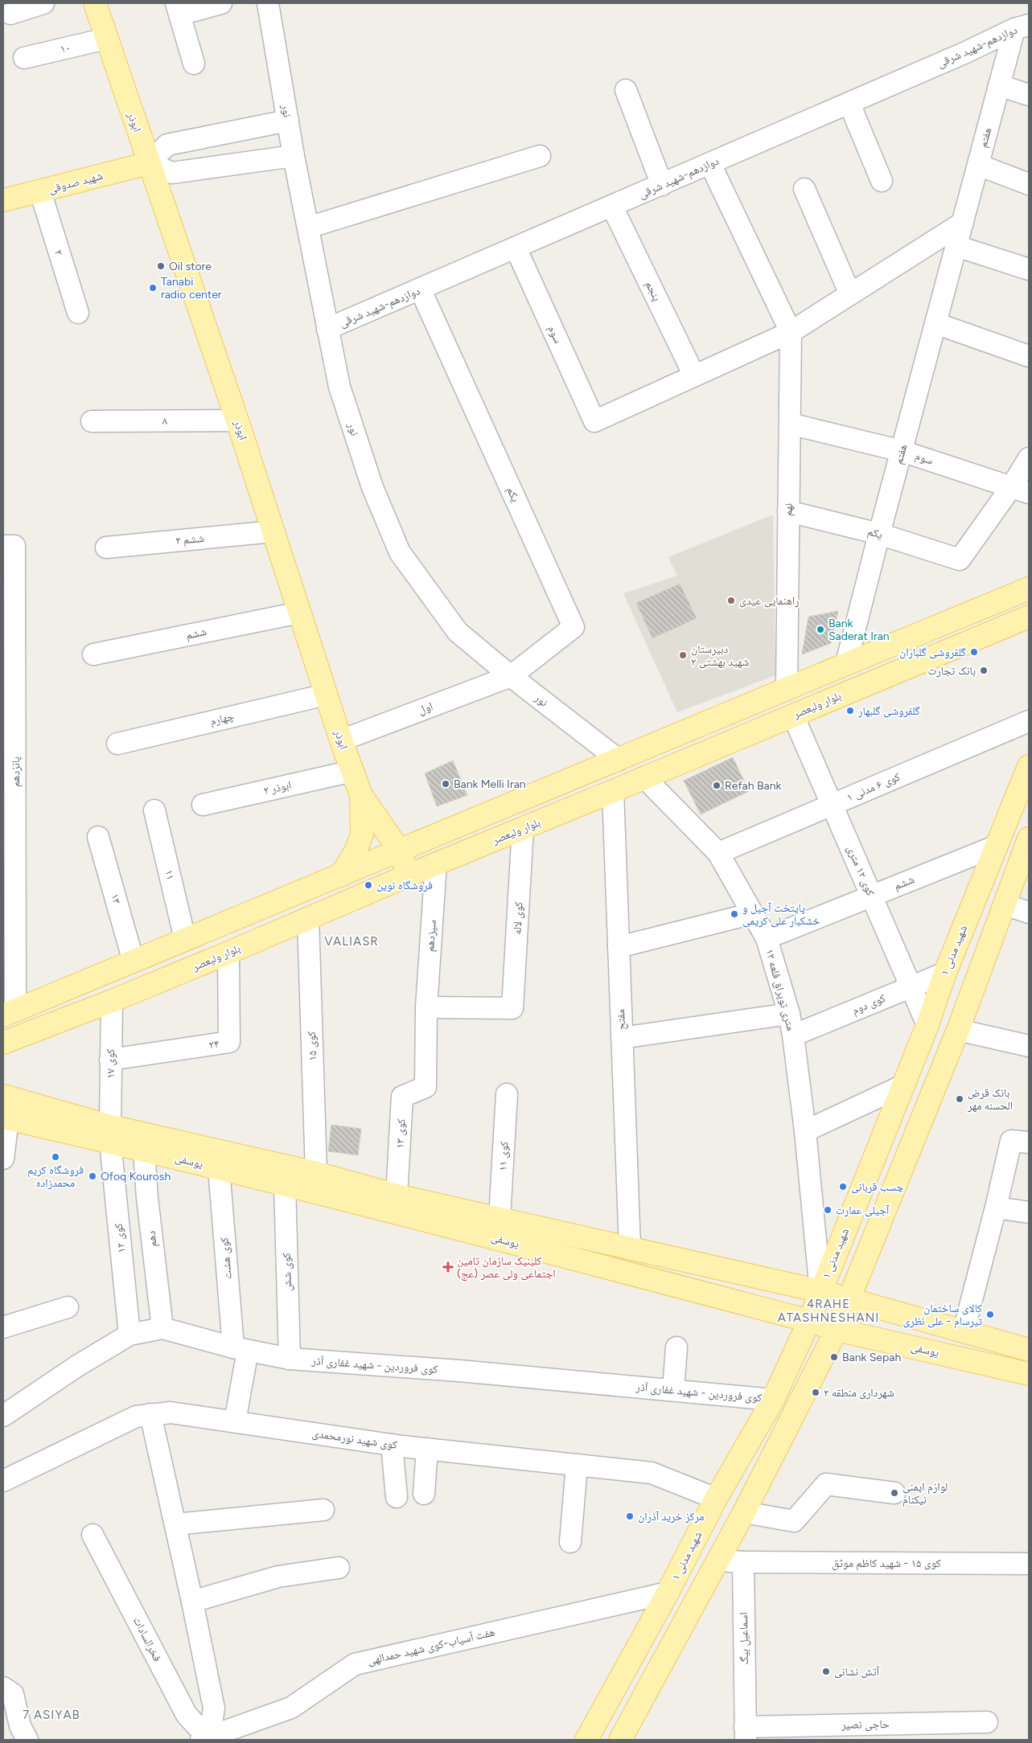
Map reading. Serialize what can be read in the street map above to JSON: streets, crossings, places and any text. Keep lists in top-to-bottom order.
{
  "streets": {
    "main road": [
      "ابوذر",
      "شهید صدوقی",
      "بلوار ولیعصر",
      "شهید مدنی ۱",
      "یوسفی"
    ],
    "street": [
      "دوازدهم-شهید شرقی",
      "۱۰",
      "نور",
      "هفتم",
      "۲",
      "پنجم",
      "سوم",
      "۸",
      "یکم",
      "نهم",
      "ششم ۲",
      "ششم",
      "اول",
      "چهارم",
      "پانزدهم",
      "کوی ۶ مدنی ۱",
      "۲ ابوذر",
      "کوی ۱۲ متری",
      "۱۱",
      "۱۳",
      "کوی لاله",
      "سیزدهم",
      "۱۲ متری توپراق قلعه",
      "کوی دوم",
      "مفتح",
      "۲۴",
      "کوی ۱۵",
      "کوی ۱۷",
      "کوی ۱۳",
      "کوی ۱۱",
      "کوی ۱۲",
      "دهم",
      "کوی هشت",
      "کوی شش",
      "کوی فروردین - شهید غفاری آذر",
      "کوی شهید نورمحمدی",
      "کوی ۱۵ - شهید کاظم موثق",
      "اسماعیل بیگ",
      "فخرالسادات",
      "هفت آسیاب-کوی شهید حمدالهی",
      "حاجی نصیر"
    ]
  },
  "crossings": [
    ["دوازدهم-شهید شرقی", "نور"],
    ["دوازدهم-شهید شرقی", "هفتم"],
    ["دوازدهم-شهید شرقی", "پنجم"],
    ["دوازدهم-شهید شرقی", "سوم"],
    ["دوازدهم-شهید شرقی", "یکم"],
    ["۱۰", "ابوذر"],
    ["نور", "یکم"],
    ["نور", "اول"],
    ["ابوذر", "شهید صدوقی"],
    ["ابوذر", "۸"],
    ["ابوذر", "ششم ۲"],
    ["ابوذر", "ششم"],
    ["ابوذر", "بلوار ولیعصر"],
    ["ابوذر", "اول"],
    ["ابوذر", "چهارم"],
    ["ابوذر", "۲ ابوذر"],
    ["هفتم", "سوم"],
    ["هفتم", "یکم"],
    ["شهید صدوقی", "۲"],
    ["پنجم", "سوم"],
    ["سوم", "یکم"],
    ["سوم", "نهم"],
    ["یکم", "نهم"],
    ["یکم", "اول"],
    ["ششم", "کوی ۱۲ متری"],
    ["ششم", "شهید مدنی ۱"],
    ["ششم", "۱۲ متری توپراق قلعه"],
    ["بلوار ولیعصر", "کوی ۱۲ متری"],
    ["بلوار ولیعصر", "کوی لاله"],
    ["بلوار ولیعصر", "سیزدهم"],
    ["بلوار ولیعصر", "۱۲ متری توپراق قلعه"],
    ["بلوار ولیعصر", "مفتح"],
    ["بلوار ولیعصر", "۲۴"],
    ["بلوار ولیعصر", "کوی ۱۵"],
    ["بلوار ولیعصر", "کوی ۱۷"],
    ["کوی ۶ مدنی ۱", "کوی ۱۲ متری"],
    ["کوی ۶ مدنی ۱", "۱۲ متری توپراق قلعه"],
    ["کوی ۱۲ متری", "شهید مدنی ۱"],
    ["کوی ۱۲ متری", "کوی دوم"],
    ["کوی لاله", "سیزدهم"],
    ["سیزدهم", "کوی ۱۳"],
    ["شهید مدنی ۱", "۱۲ متری توپراق قلعه"],
    ["شهید مدنی ۱", "کوی دوم"],
    ["شهید مدنی ۱", "یوسفی"],
    ["شهید مدنی ۱", "کوی فروردین - شهید غفاری آذر"],
    ["شهید مدنی ۱", "کوی شهید نورمحمدی"],
    ["شهید مدنی ۱", "هفت آسیاب-کوی شهید حمدالهی"],
    ["۱۲ متری توپراق قلعه", "کوی دوم"],
    ["۱۲ متری توپراق قلعه", "یوسفی"],
    ["مفتح", "یوسفی"],
    ["۲۴", "کوی ۱۷"],
    ["کوی ۱۵", "یوسفی"],
    ["کوی ۱۷", "یوسفی"],
    ["کوی ۱۷", "کوی ۱۲"],
    ["کوی ۱۳", "یوسفی"],
    ["کوی ۱۱", "یوسفی"],
    ["یوسفی", "کوی ۱۲"],
    ["یوسفی", "دهم"],
    ["یوسفی", "کوی هشت"],
    ["یوسفی", "کوی شش"],
    ["کوی ۱۲", "کوی فروردین - شهید غفاری آذر"],
    ["دهم", "کوی فروردین - شهید غفاری آذر"],
    ["کوی هشت", "کوی فروردین - شهید غفاری آذر"],
    ["کوی هشت", "کوی شهید نورمحمدی"],
    ["کوی شش", "کوی فروردین - شهید غفاری آذر"],
    ["کوی ۱۵ - شهید کاظم موثق", "اسماعیل بیگ"],
    ["اسماعیل بیگ", "حاجی نصیر"],
    ["فخرالسادات", "هفت آسیاب-کوی شهید حمدالهی"]
  ],
  "districts": ["VALIASR", "4RAHE ATASHNESHANI", "7 ASIYAB"],
  "places": {
    "other": [
      "Oil store",
      "Tanabi radio center",
      "راهنمایی عیدی",
      "Bank Saderat Iran",
      "گلفروشی گلباران",
      "دبیرستان شهید بهشتی ۲",
      "بانک تجارت",
      "گلفروشی گلبهار",
      "Bank Melli Iran",
      "Refah Bank",
      "فروشگاه نوین",
      "پایتخت آجیل و خشکبار علی کریمی",
      "بانک قرض الحسنه مهر",
      "فروشگاه کریم محمدزاده",
      "Ofoq Kourosh",
      "چسب قربانی",
      "آجیلی عمارت",
      "کالای ساختمان تیرسام - علی نظری",
      "Bank Sepah",
      "شهرداری منطقه ۲",
      "لوازم ایمنی نیکنام",
      "مرکز خرید آذران",
      "آتش نشانی"
    ],
    "health": ["کلینیک سازمان تامین اجتماعی ولی عصر (عج)"]
  }
}
